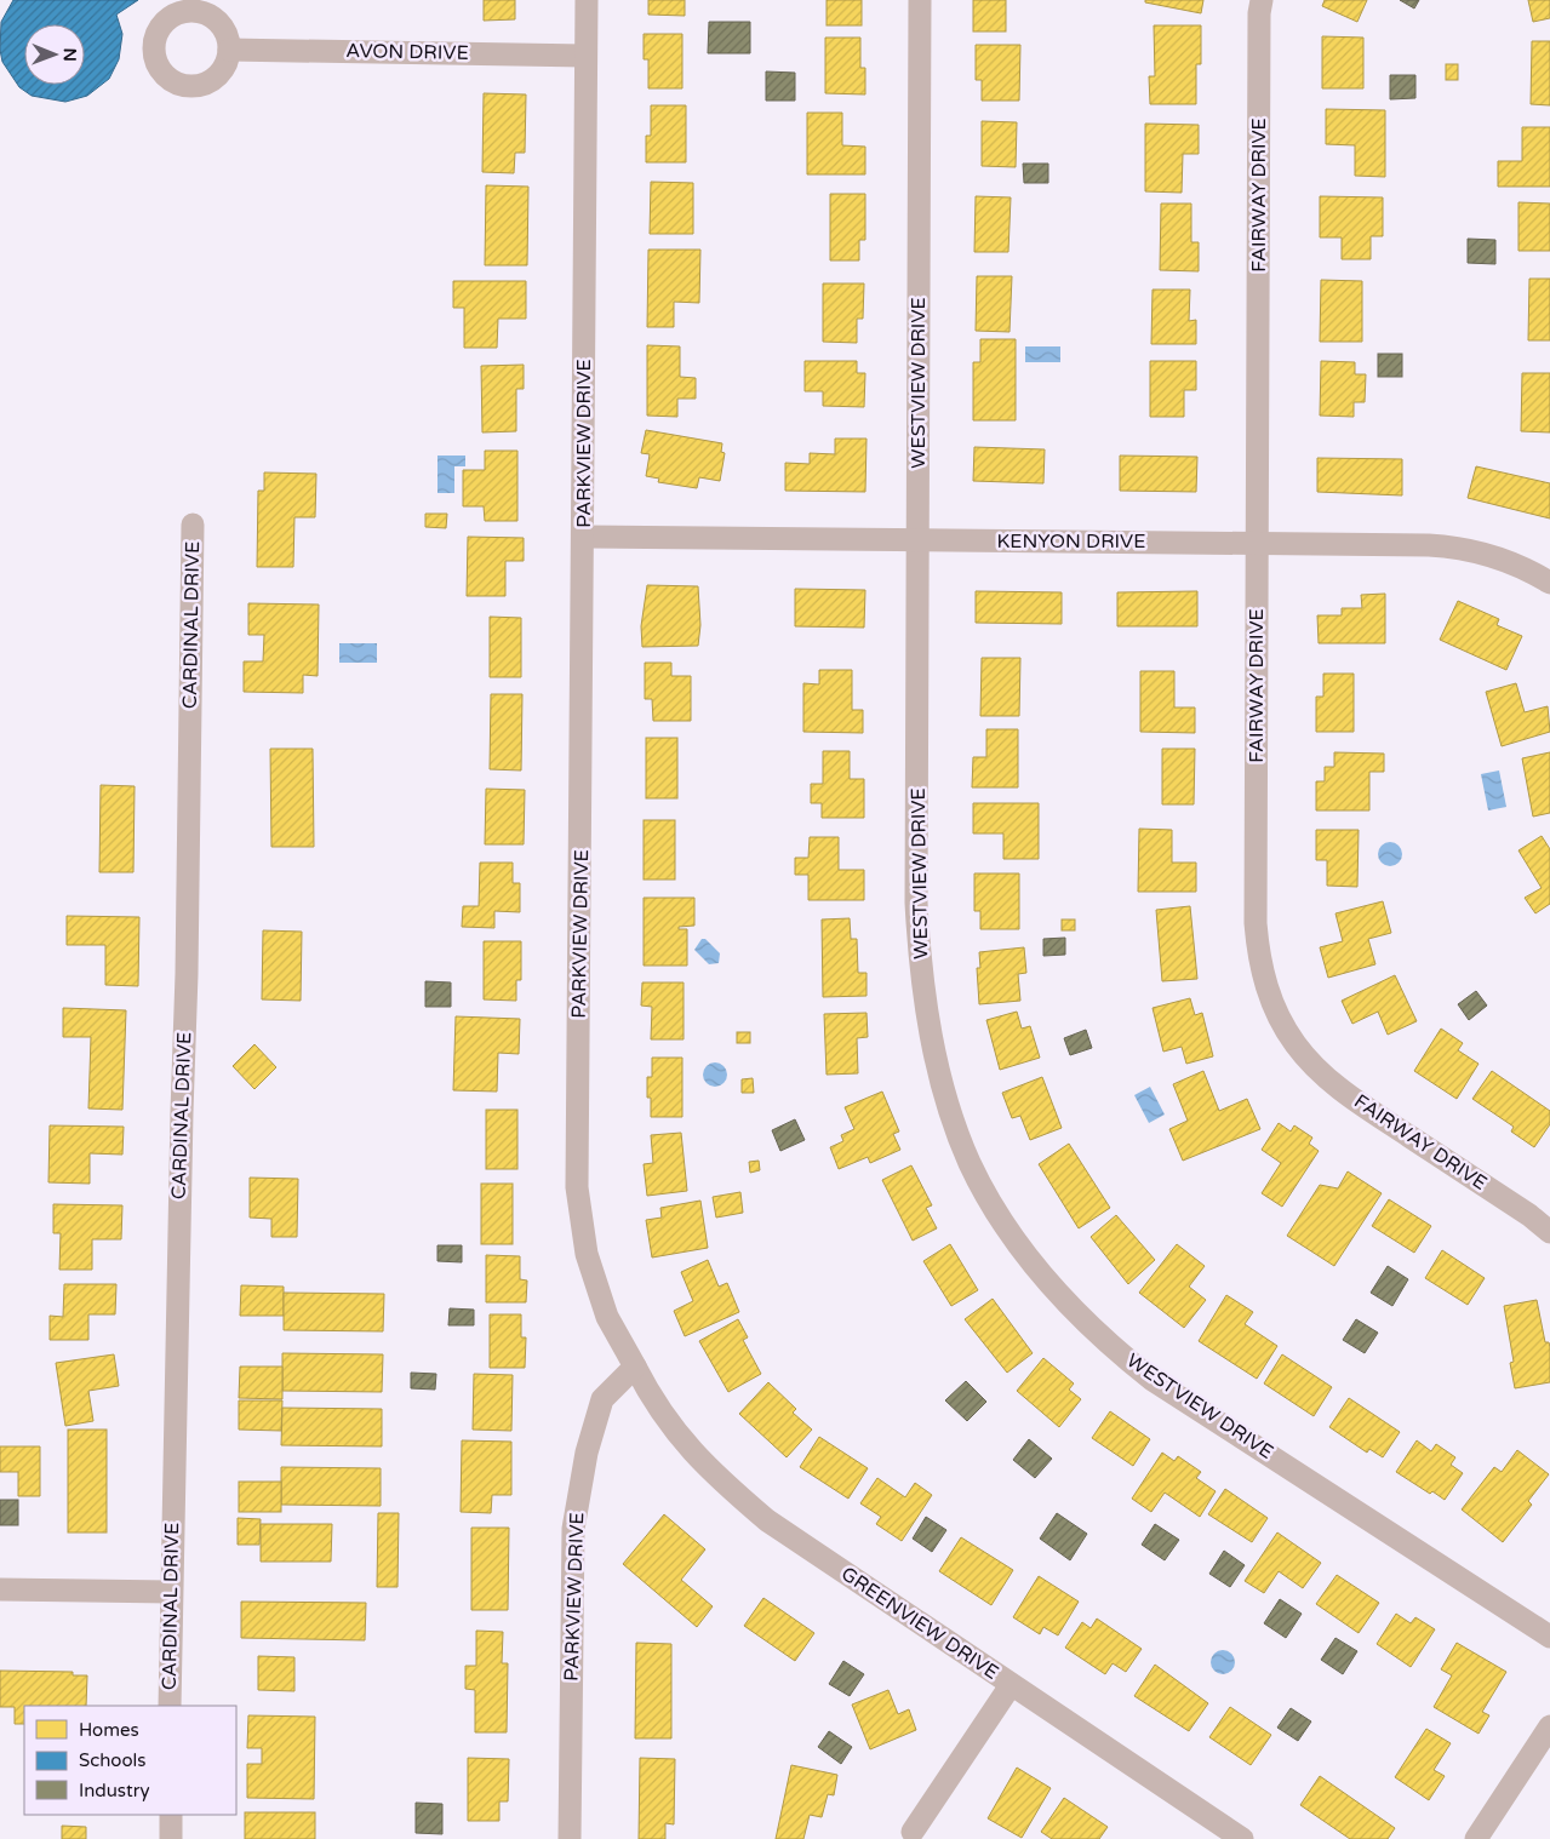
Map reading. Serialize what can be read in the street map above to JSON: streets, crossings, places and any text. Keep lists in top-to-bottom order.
{
  "streets": {
    "street": [
      "AVON DRIVE",
      "FAIRWAY DRIVE",
      "WESTVIEW DRIVE",
      "PARKVIEW DRIVE",
      "KENYON DRIVE",
      "CARDINAL DRIVE",
      "GREENVIEW DRIVE"
    ]
  },
  "crossings": [
    ["AVON DRIVE", "PARKVIEW DRIVE"],
    ["FAIRWAY DRIVE", "KENYON DRIVE"],
    ["WESTVIEW DRIVE", "KENYON DRIVE"],
    ["PARKVIEW DRIVE", "KENYON DRIVE"],
    ["PARKVIEW DRIVE", "GREENVIEW DRIVE"]
  ],
  "legend": ["Homes", "Schools", "Industry"],
  "north": "right"
}
